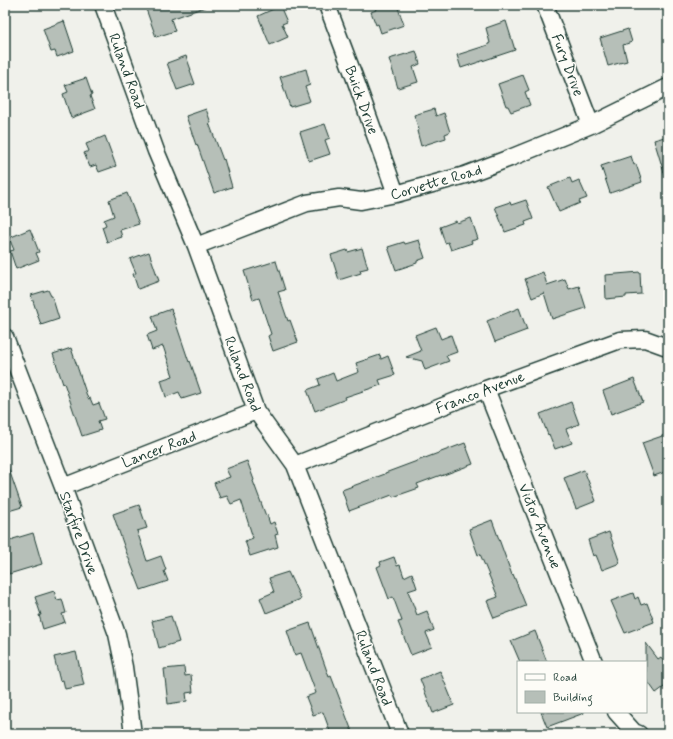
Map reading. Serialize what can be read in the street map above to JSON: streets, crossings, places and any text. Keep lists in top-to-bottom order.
{
  "streets": {
    "street": [
      "Fury Drive",
      "Ruland Road",
      "Buick Drive",
      "Corvette Road",
      "Franco Avenue",
      "Lancer Road",
      "Victor Avenue",
      "Starfire Drive"
    ]
  },
  "crossings": [
    ["Fury Drive", "Corvette Road"],
    ["Ruland Road", "Corvette Road"],
    ["Ruland Road", "Franco Avenue"],
    ["Ruland Road", "Lancer Road"],
    ["Buick Drive", "Corvette Road"],
    ["Franco Avenue", "Victor Avenue"],
    ["Lancer Road", "Starfire Drive"]
  ],
  "legend": ["Road", "Building"]
}
